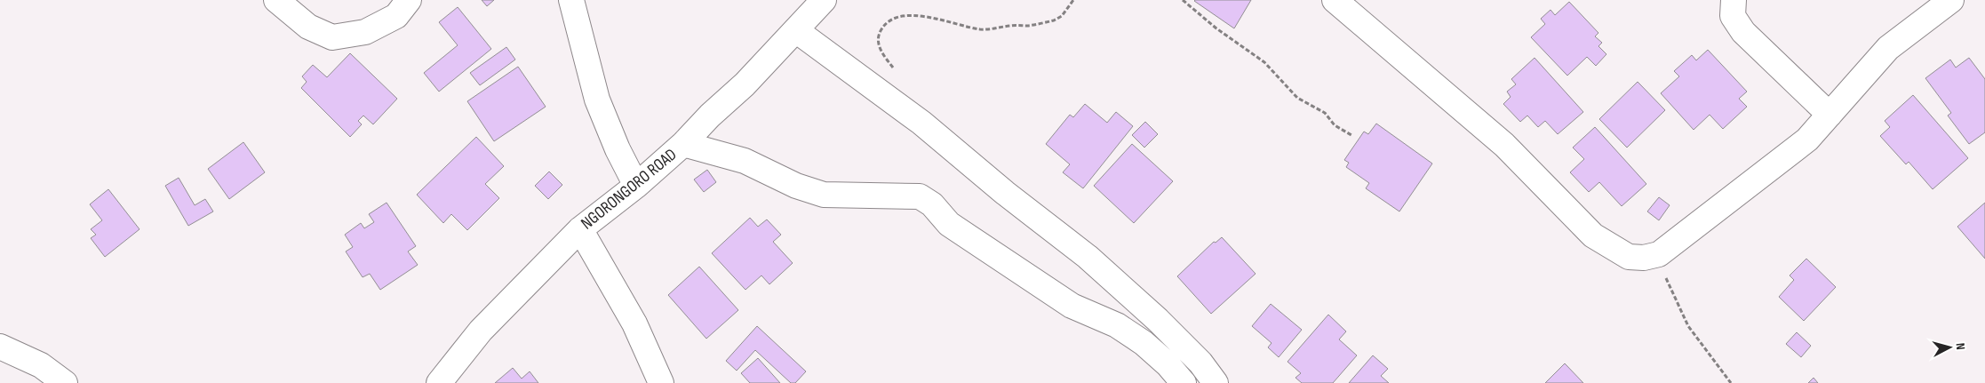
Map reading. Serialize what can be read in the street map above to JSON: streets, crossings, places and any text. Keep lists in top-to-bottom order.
{
  "streets": {
    "street": ["NGORONGORO ROAD"]
  },
  "north": "right"
}
